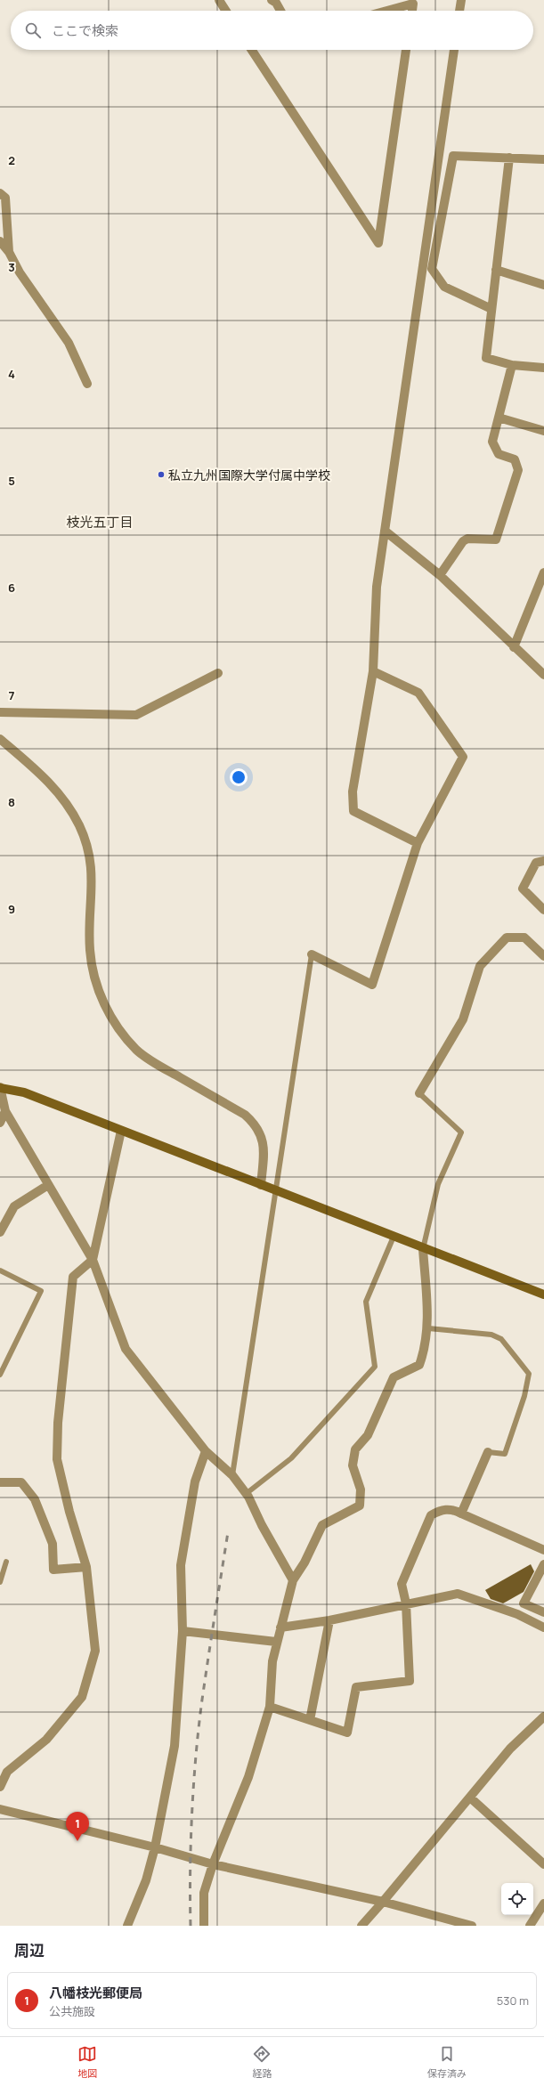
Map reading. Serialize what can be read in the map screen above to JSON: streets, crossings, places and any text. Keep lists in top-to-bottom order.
{
  "districts": ["枝光五丁目"],
  "places": ["私立九州国際大学付属中学校"],
  "page": {
    "search": "ここで検索",
    "pins": "1",
    "heading": "周辺",
    "list": [
      {
        "mark": "1",
        "name": "八幡枝光郵便局",
        "note": "公共施設",
        "value": "530 m"
      }
    ],
    "nav": ["地図", "経路", "保存済み"]
  },
  "grid": {
    "rows": [
      "2",
      "3",
      "4",
      "5",
      "6",
      "7",
      "8",
      "9"
    ]
  }
}
